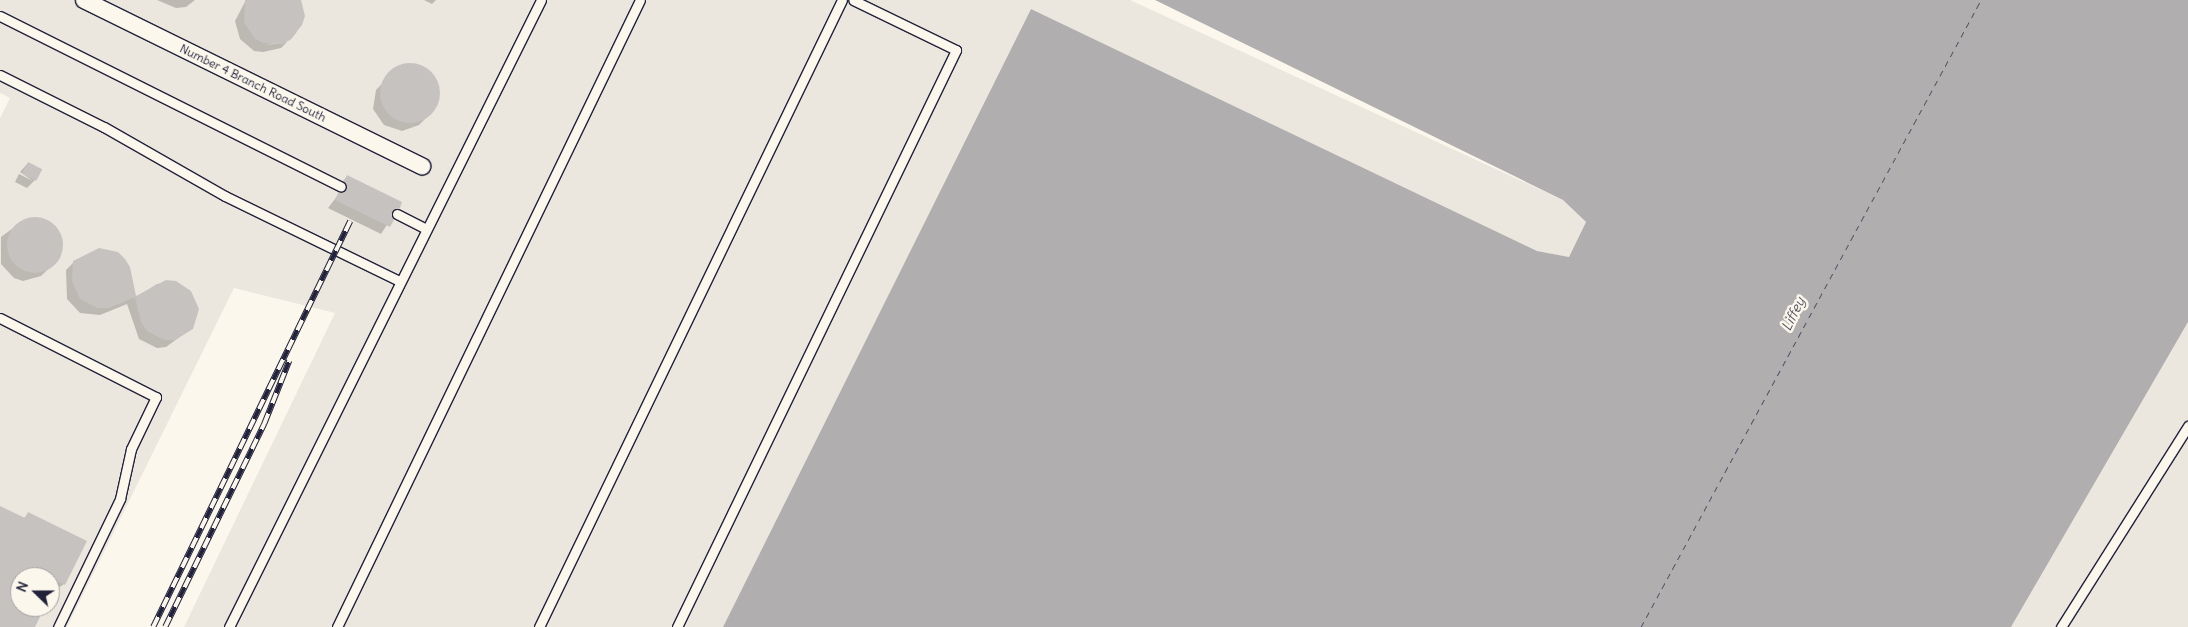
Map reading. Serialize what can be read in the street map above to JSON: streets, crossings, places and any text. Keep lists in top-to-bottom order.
{
  "streets": {
    "street": ["Number 4 Branch Road South"]
  },
  "water": ["Liffey"],
  "north": "left"
}
